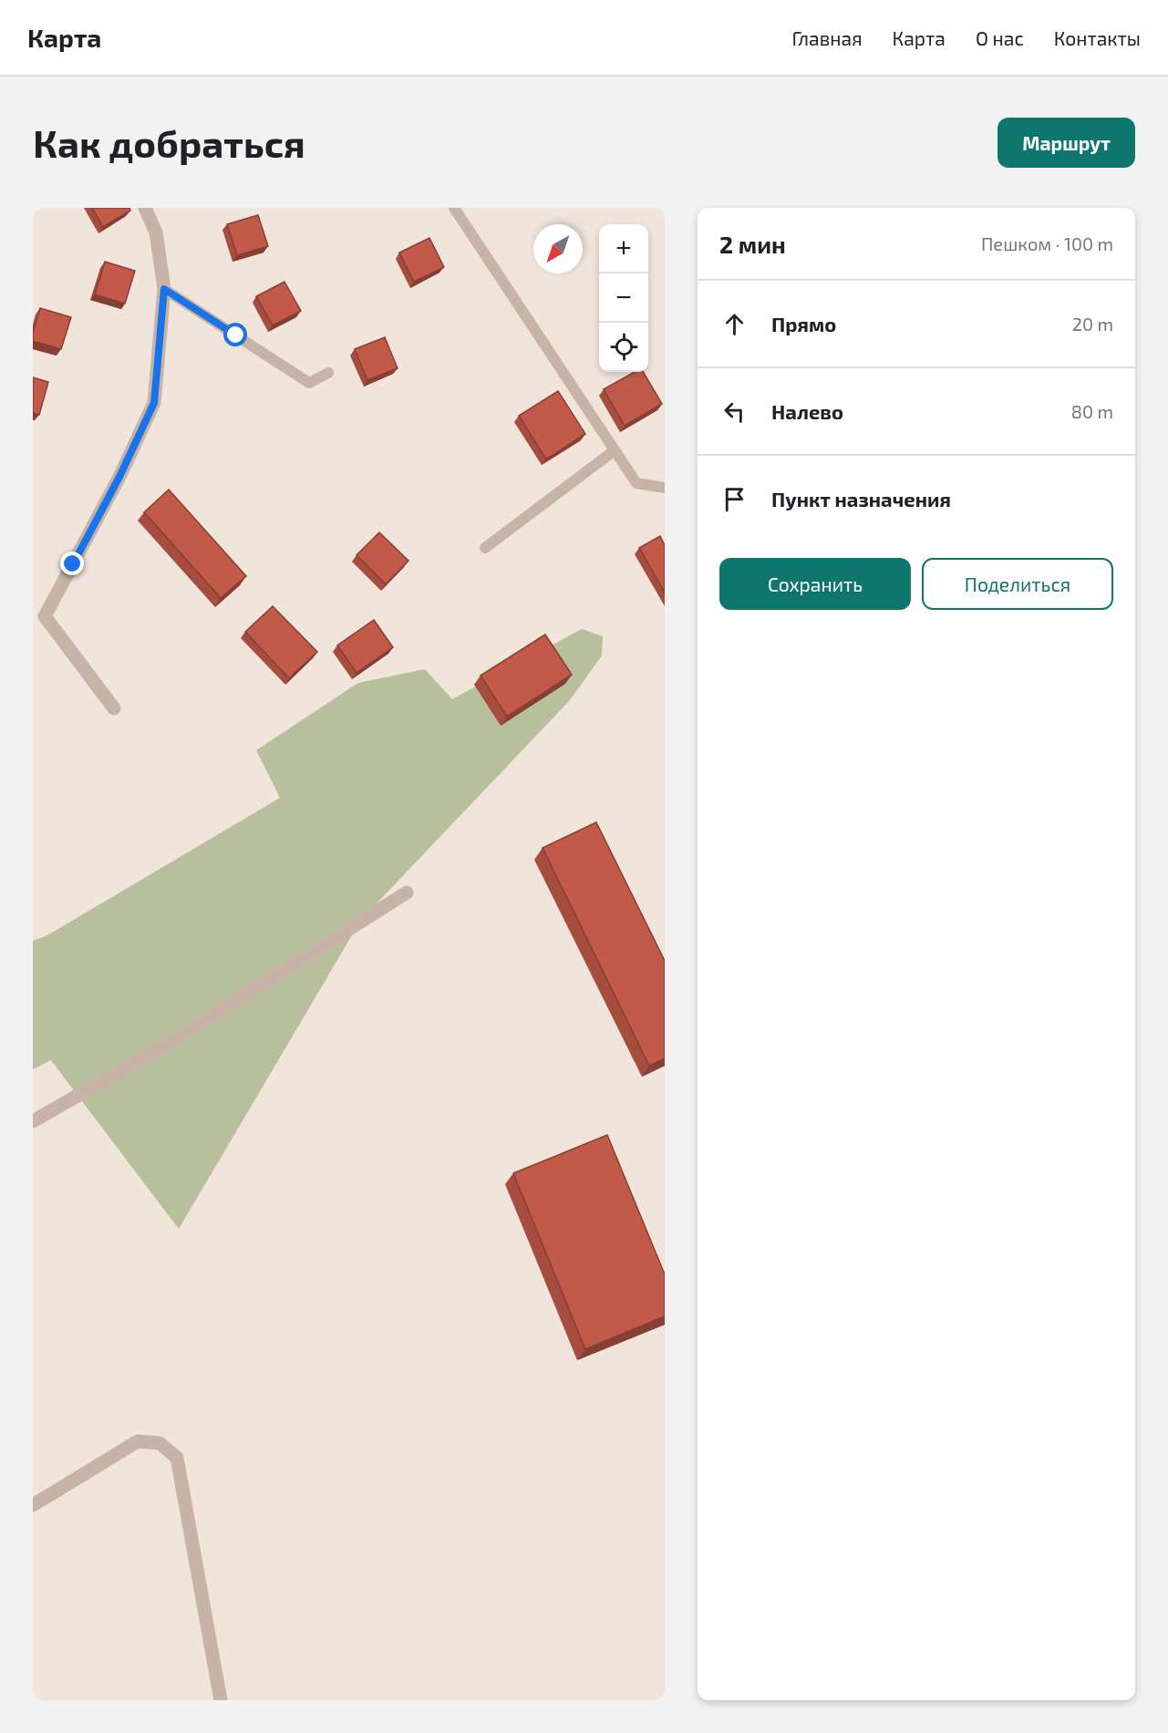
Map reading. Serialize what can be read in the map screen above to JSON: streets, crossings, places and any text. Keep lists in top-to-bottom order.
{
  "north": "bottom left",
  "page": {
    "header": "Карта",
    "nav": [
      "Главная",
      "Карта",
      "О нас",
      "Контакты"
    ],
    "buttons": [
      "Маршрут",
      ["Сохранить", "Поделиться"]
    ],
    "title": "Как добраться",
    "heading": ["2 мин", "Пешком · 100 m"],
    "map_buttons": ["+", "−"],
    "list": [
      ["Прямо", "20 m"],
      ["Налево", "80 m"],
      "Пункт назначения"
    ]
  }
}
